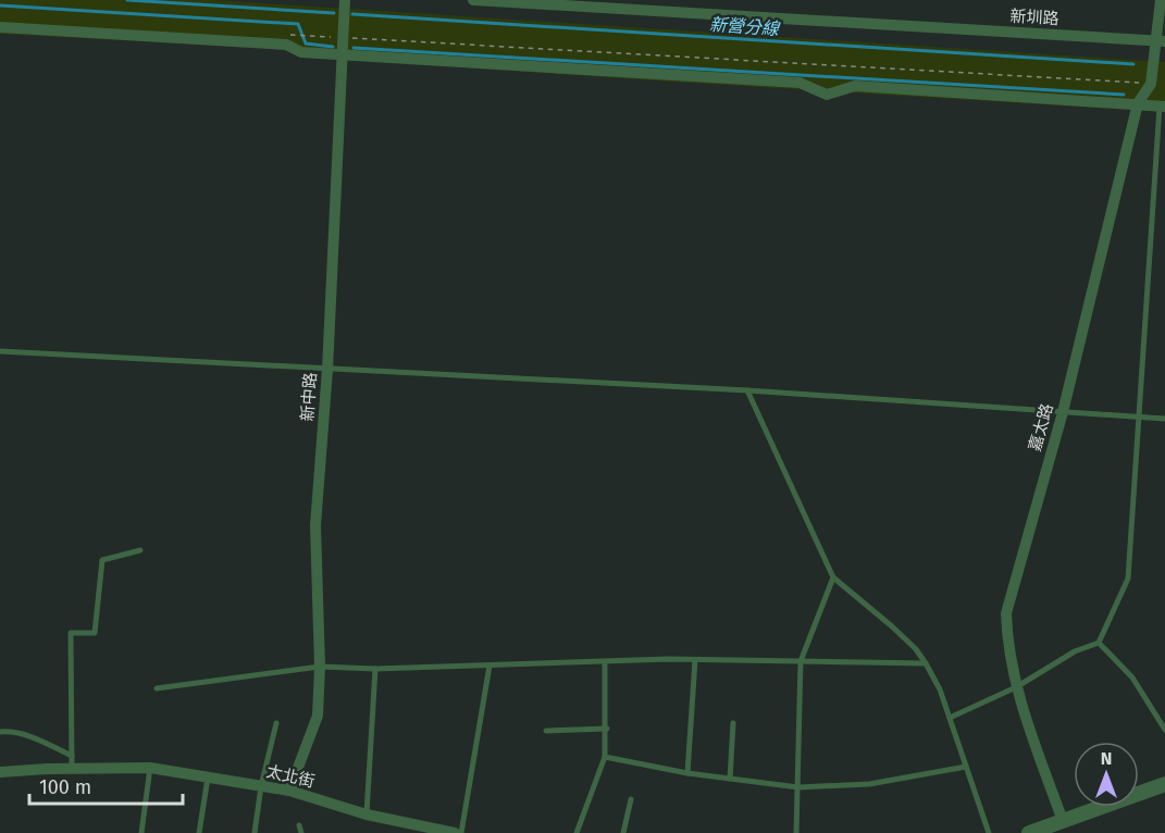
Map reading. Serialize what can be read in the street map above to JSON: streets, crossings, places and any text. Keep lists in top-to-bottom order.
{
  "streets": {
    "street": [
      "新圳路",
      "新中路",
      "嘉太路",
      "太北街"
    ]
  },
  "crossings": [
    ["新圳路", "嘉太路"],
    ["新中路", "太北街"]
  ],
  "water": ["新營分線"],
  "scale_bar": "100 m",
  "north": "top"
}
